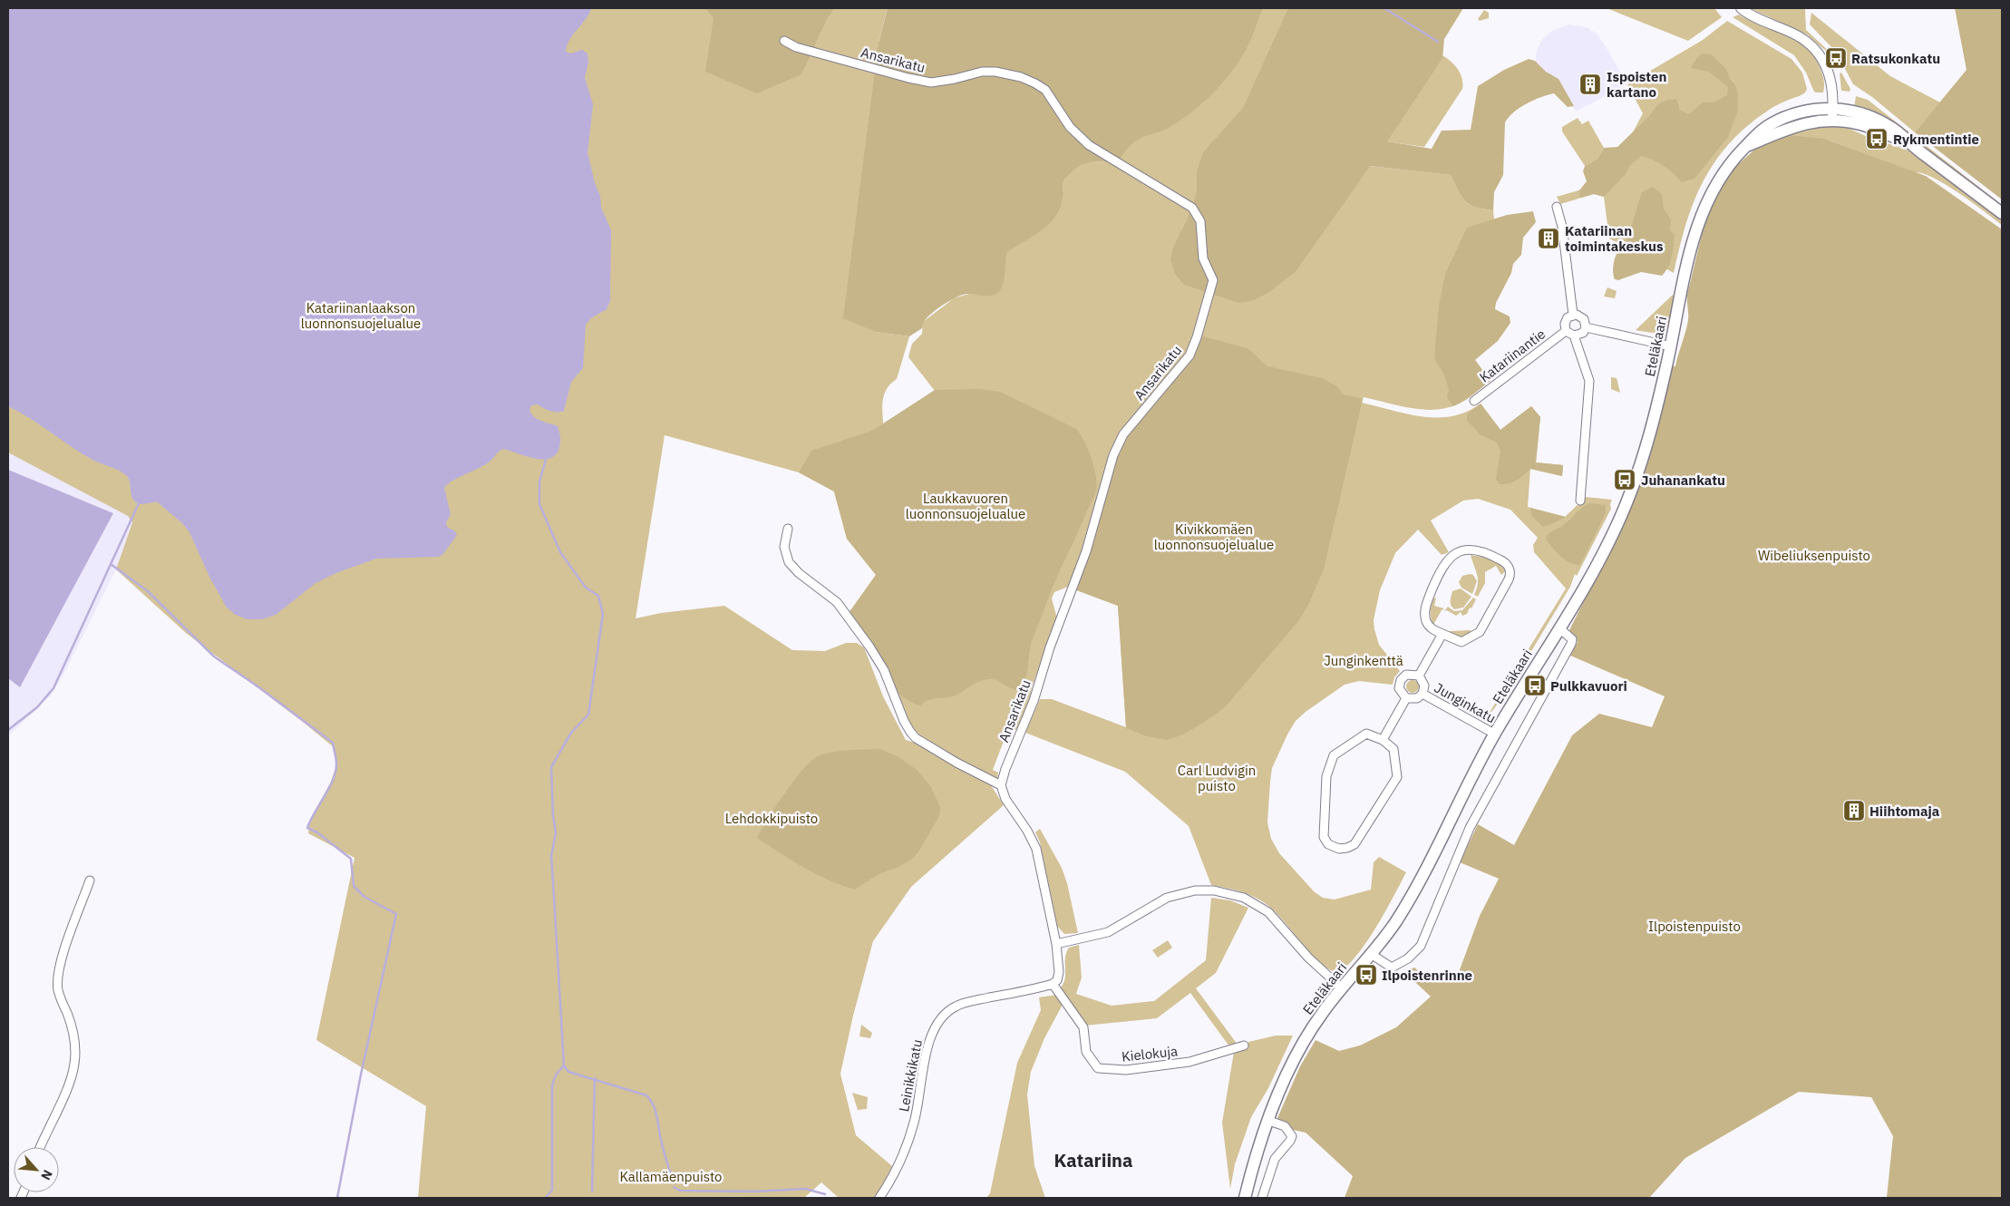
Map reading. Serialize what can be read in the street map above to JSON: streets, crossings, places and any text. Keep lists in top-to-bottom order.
{
  "streets": {
    "main road": ["Eteläkaari"],
    "street": [
      "Ansarikatu",
      "Katariinantie",
      "Junginkatu",
      "Kielokuja",
      "Leinikkikatu"
    ]
  },
  "crossings": [
    ["Eteläkaari", "Junginkatu"],
    ["Kielokuja", "Leinikkikatu"]
  ],
  "districts": ["Katariina"],
  "parks": [
    "Katariinanlaakson luonnonsuojelualue",
    "Laukkavuoren luonnonsuojelualue",
    "Kivikkomäen luonnonsuojelualue",
    "Wibeliuksenpuisto",
    "Junginkenttä",
    "Carl Ludvigin puisto",
    "Lehdokkipuisto",
    "Ilpoistenpuisto",
    "Kallamäenpuisto"
  ],
  "places": {
    "bus stop": [
      "Ratsukonkatu",
      "Rykmentintie",
      "Juhanankatu",
      "Pulkkavuori",
      "Ilpoistenrinne"
    ],
    "building": ["Ispoisten kartano", "Katariinan toimintakeskus", "Hiihtomaja"]
  },
  "north": "bottom right"
}
